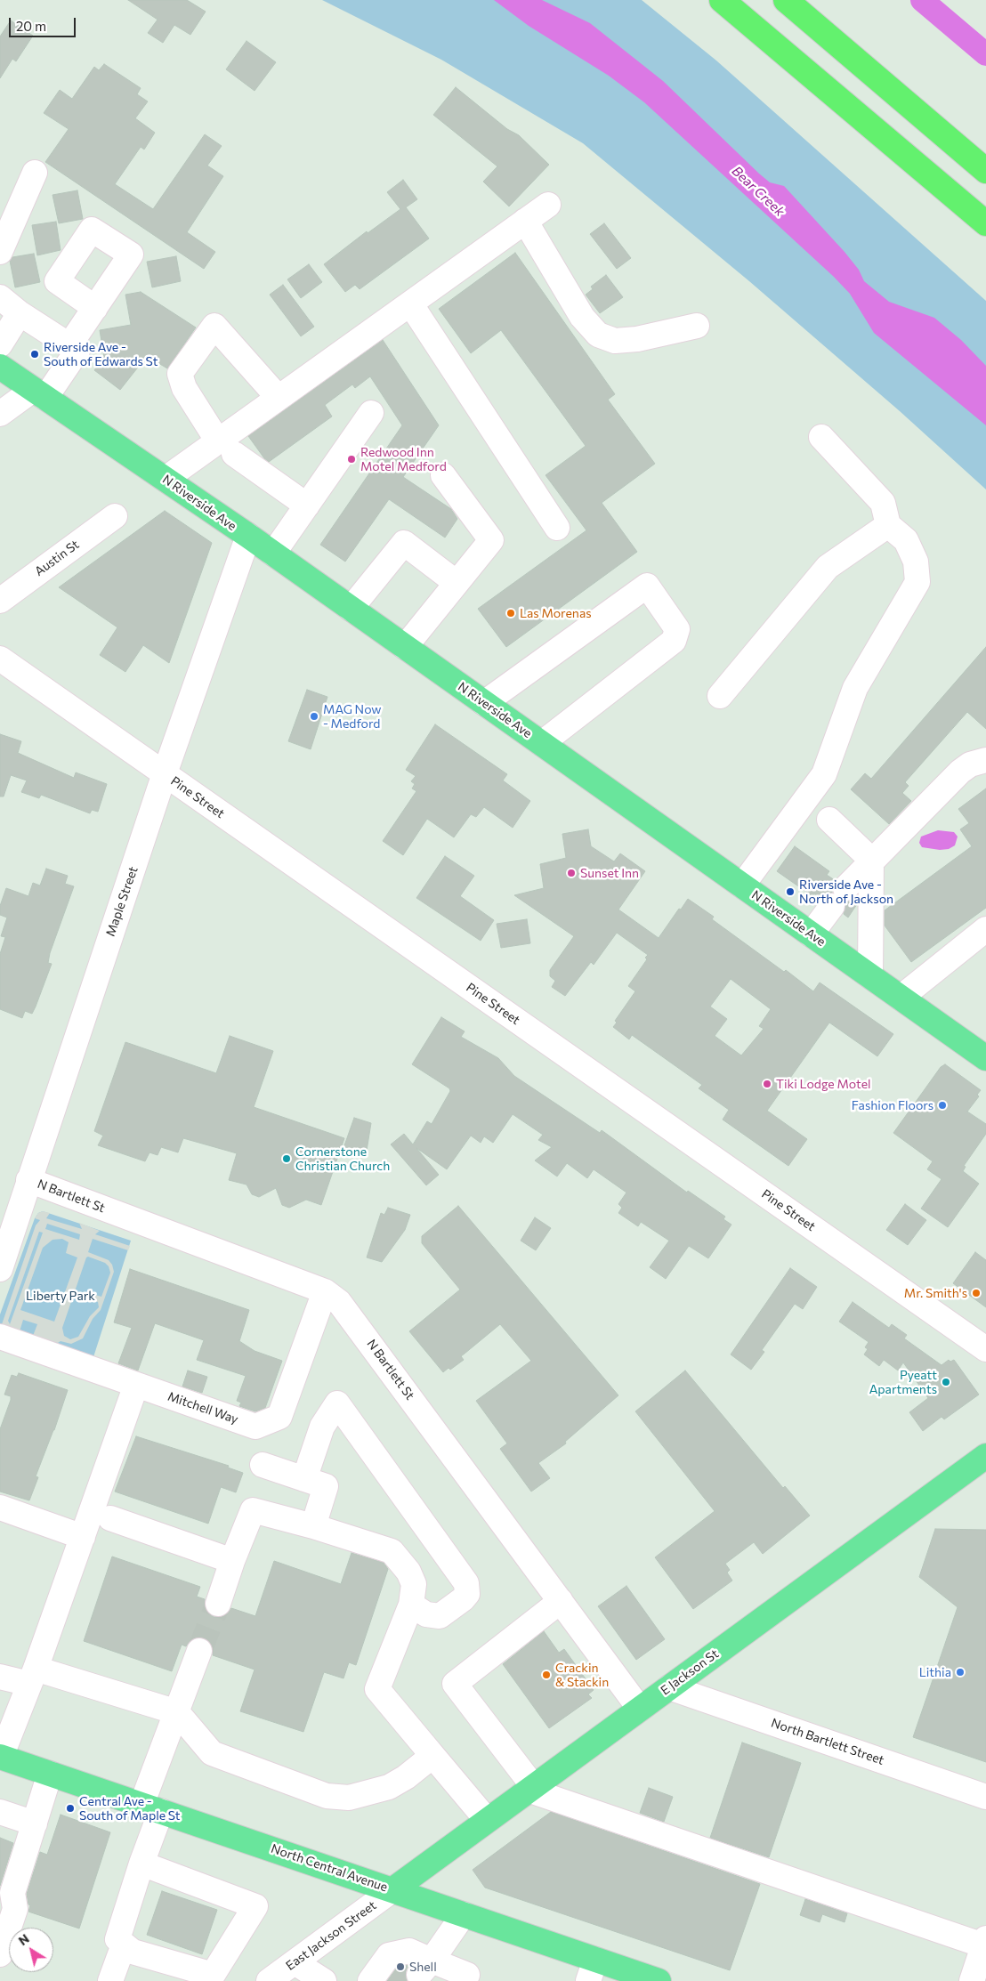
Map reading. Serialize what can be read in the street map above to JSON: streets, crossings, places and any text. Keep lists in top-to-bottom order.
{
  "streets": {
    "main road": ["N Riverside Ave", "E Jackson St", "North Central Avenue"],
    "street": [
      "Austin St",
      "Pine Street",
      "Maple Street",
      "N Bartlett St",
      "Mitchell Way",
      "North Bartlett Street",
      "East Jackson Street"
    ]
  },
  "crossings": [
    ["N Riverside Ave", "Maple Street"],
    ["Pine Street", "Maple Street"],
    ["Maple Street", "N Bartlett St"],
    ["N Bartlett St", "Mitchell Way"],
    ["N Bartlett St", "E Jackson St"],
    ["E Jackson St", "North Bartlett Street"],
    ["E Jackson St", "North Central Avenue"],
    ["E Jackson St", "East Jackson Street"],
    ["North Central Avenue", "East Jackson Street"]
  ],
  "water": ["Bear Creek"],
  "parks": ["Liberty Park"],
  "places": [
    "Riverside Ave - South of Edwards St",
    "Redwood Inn Motel Medford",
    "Las Morenas",
    "MAG Now - Medford",
    "Sunset Inn",
    "Riverside Ave - North of Jackson",
    "Tiki Lodge Motel",
    "Fashion Floors",
    "Cornerstone Christian Church",
    "Mr. Smith's",
    "Pyeatt Apartments",
    "Lithia",
    "Crackin & Stackin",
    "Central Ave - South of Maple St",
    "Shell"
  ],
  "scale_bar": "20 m",
  "north": "top left"
}
